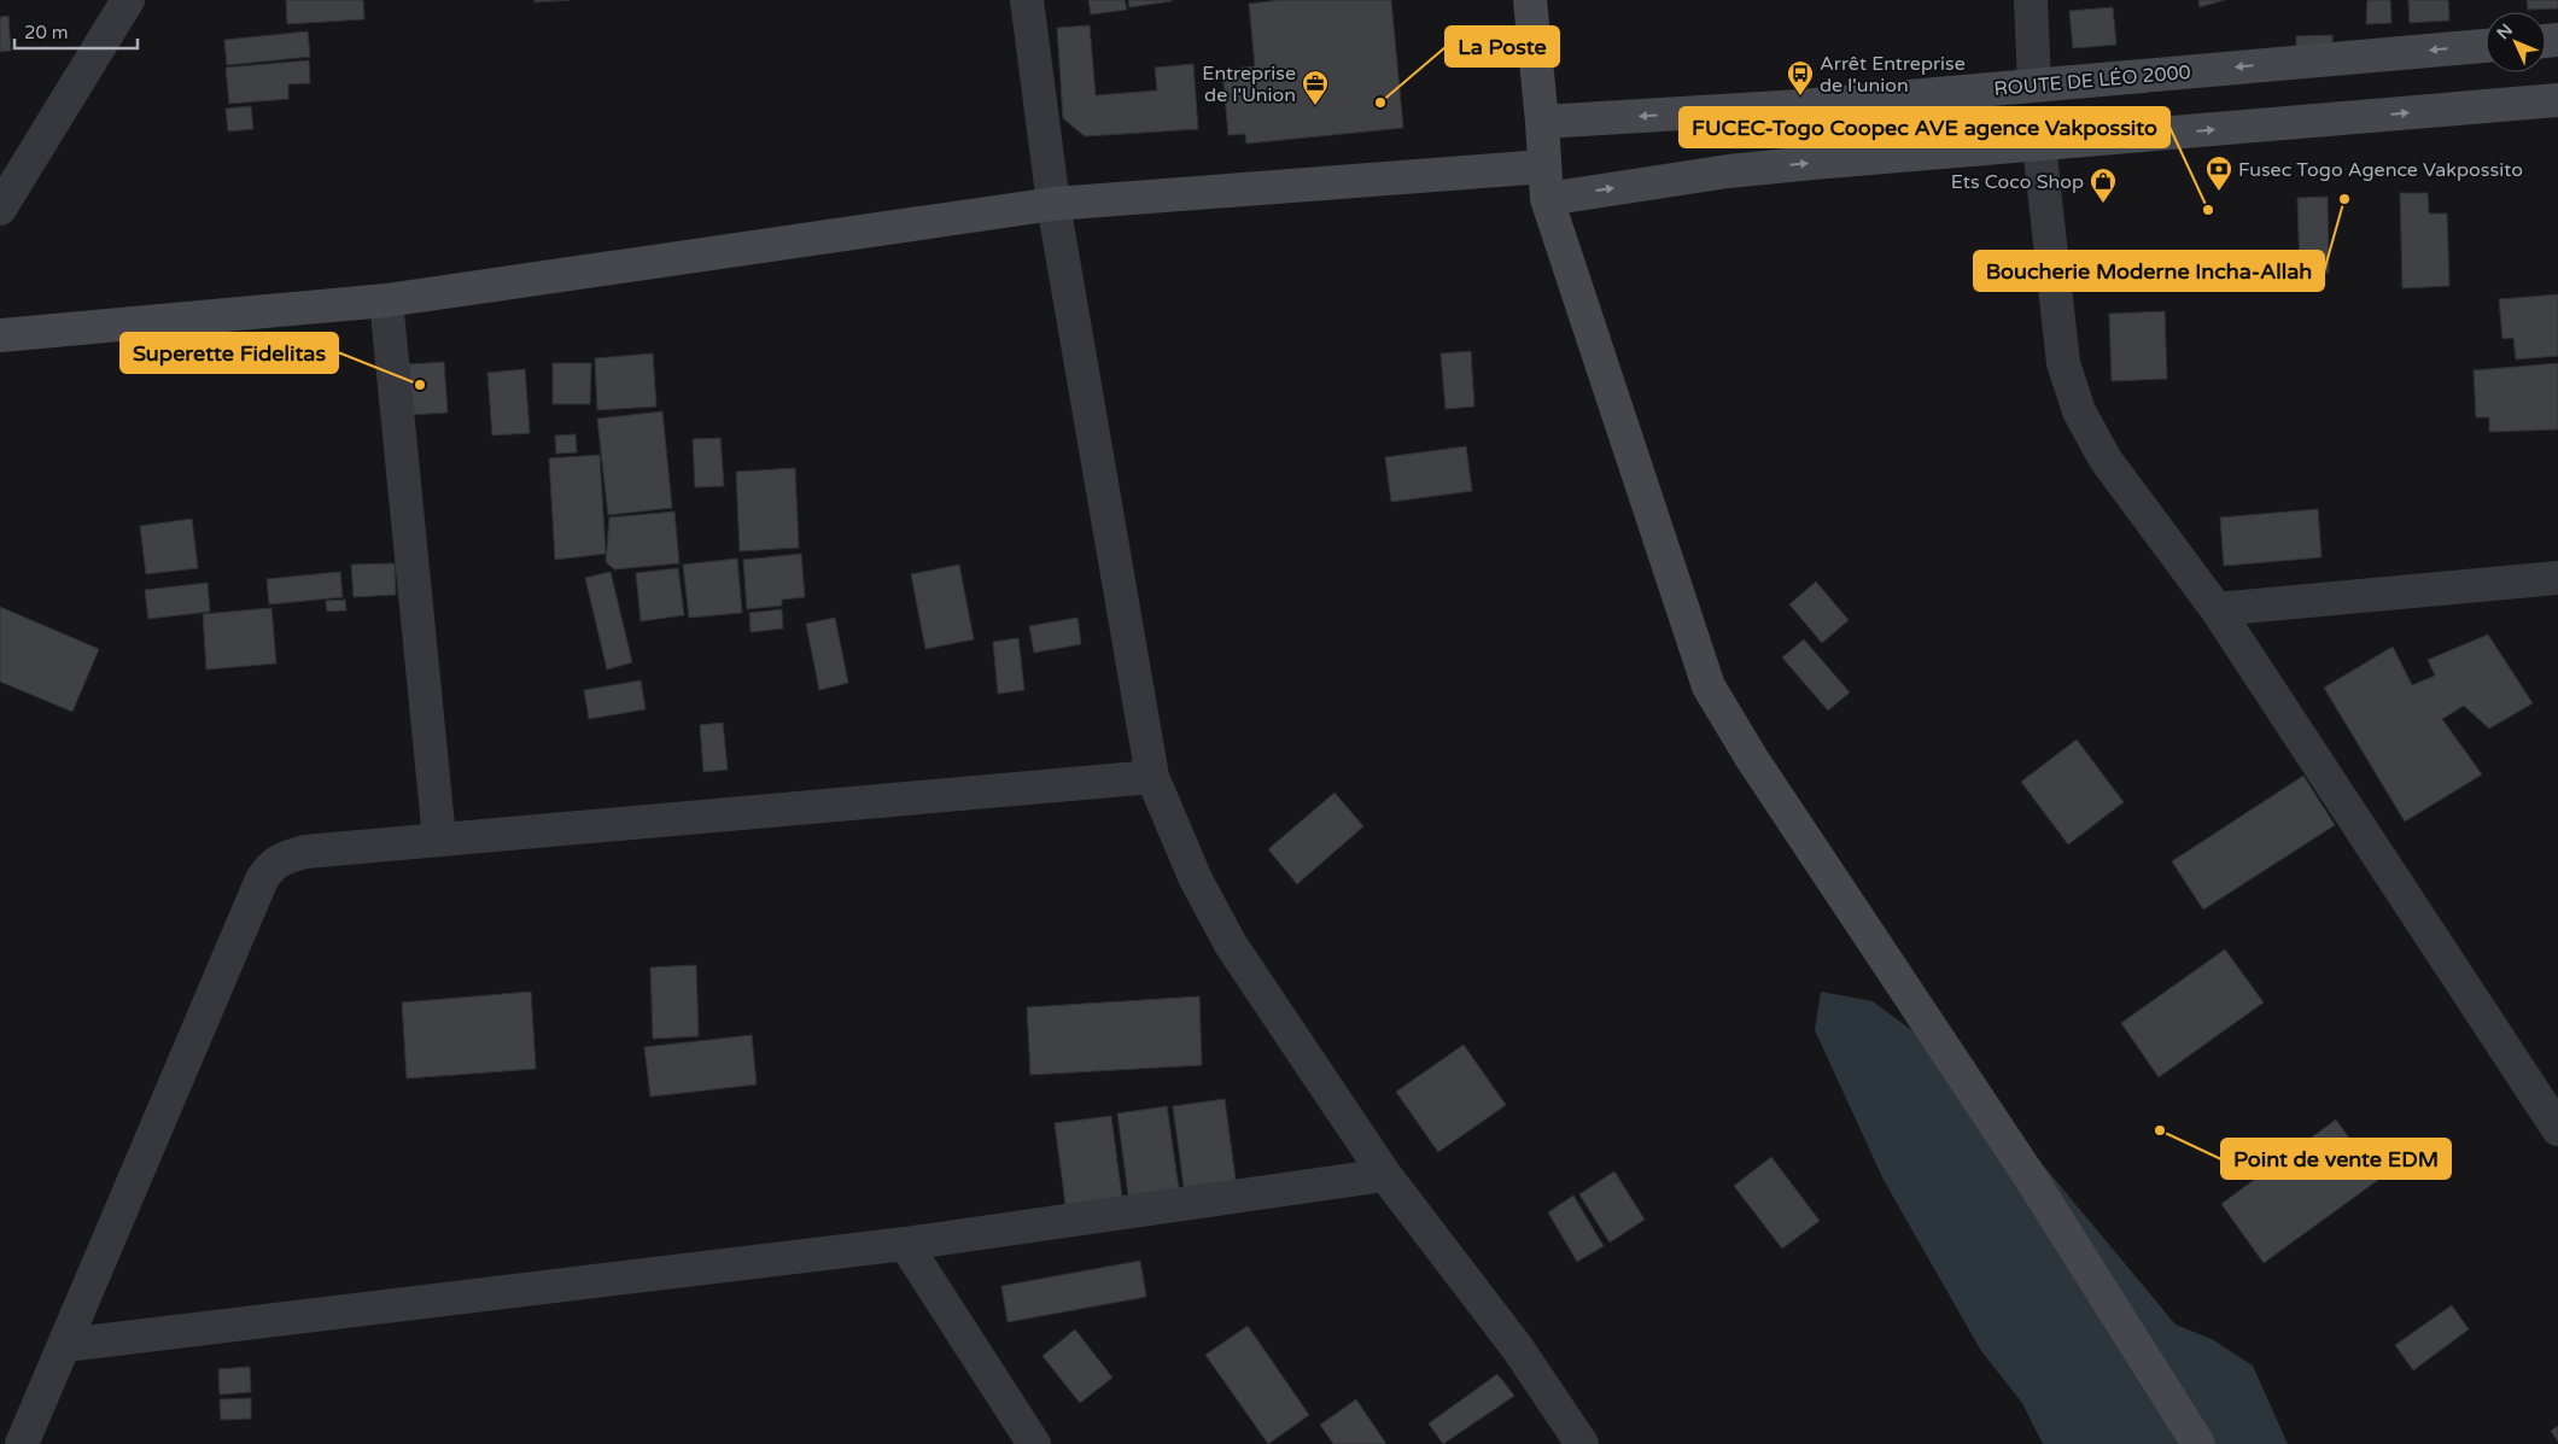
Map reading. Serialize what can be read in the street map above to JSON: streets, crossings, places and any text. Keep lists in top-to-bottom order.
{
  "streets": {
    "street": ["ROUTE DE LÉO 2000"]
  },
  "places": {
    "bus stop": ["Arrêt Entreprise de l'union"],
    "other": [
      "La Poste",
      "Boucherie Moderne Incha-Allah",
      "FUCEC-Togo Coopec AVE agence Vakpossito",
      "Superette Fidelitas",
      "Point de vente EDM"
    ],
    "office": ["Entreprise de l'Union"],
    "bank": ["Fusec Togo Agence Vakpossito"],
    "shop": ["Ets Coco Shop"]
  },
  "scale_bar": "20 m",
  "north": "top left"
}
